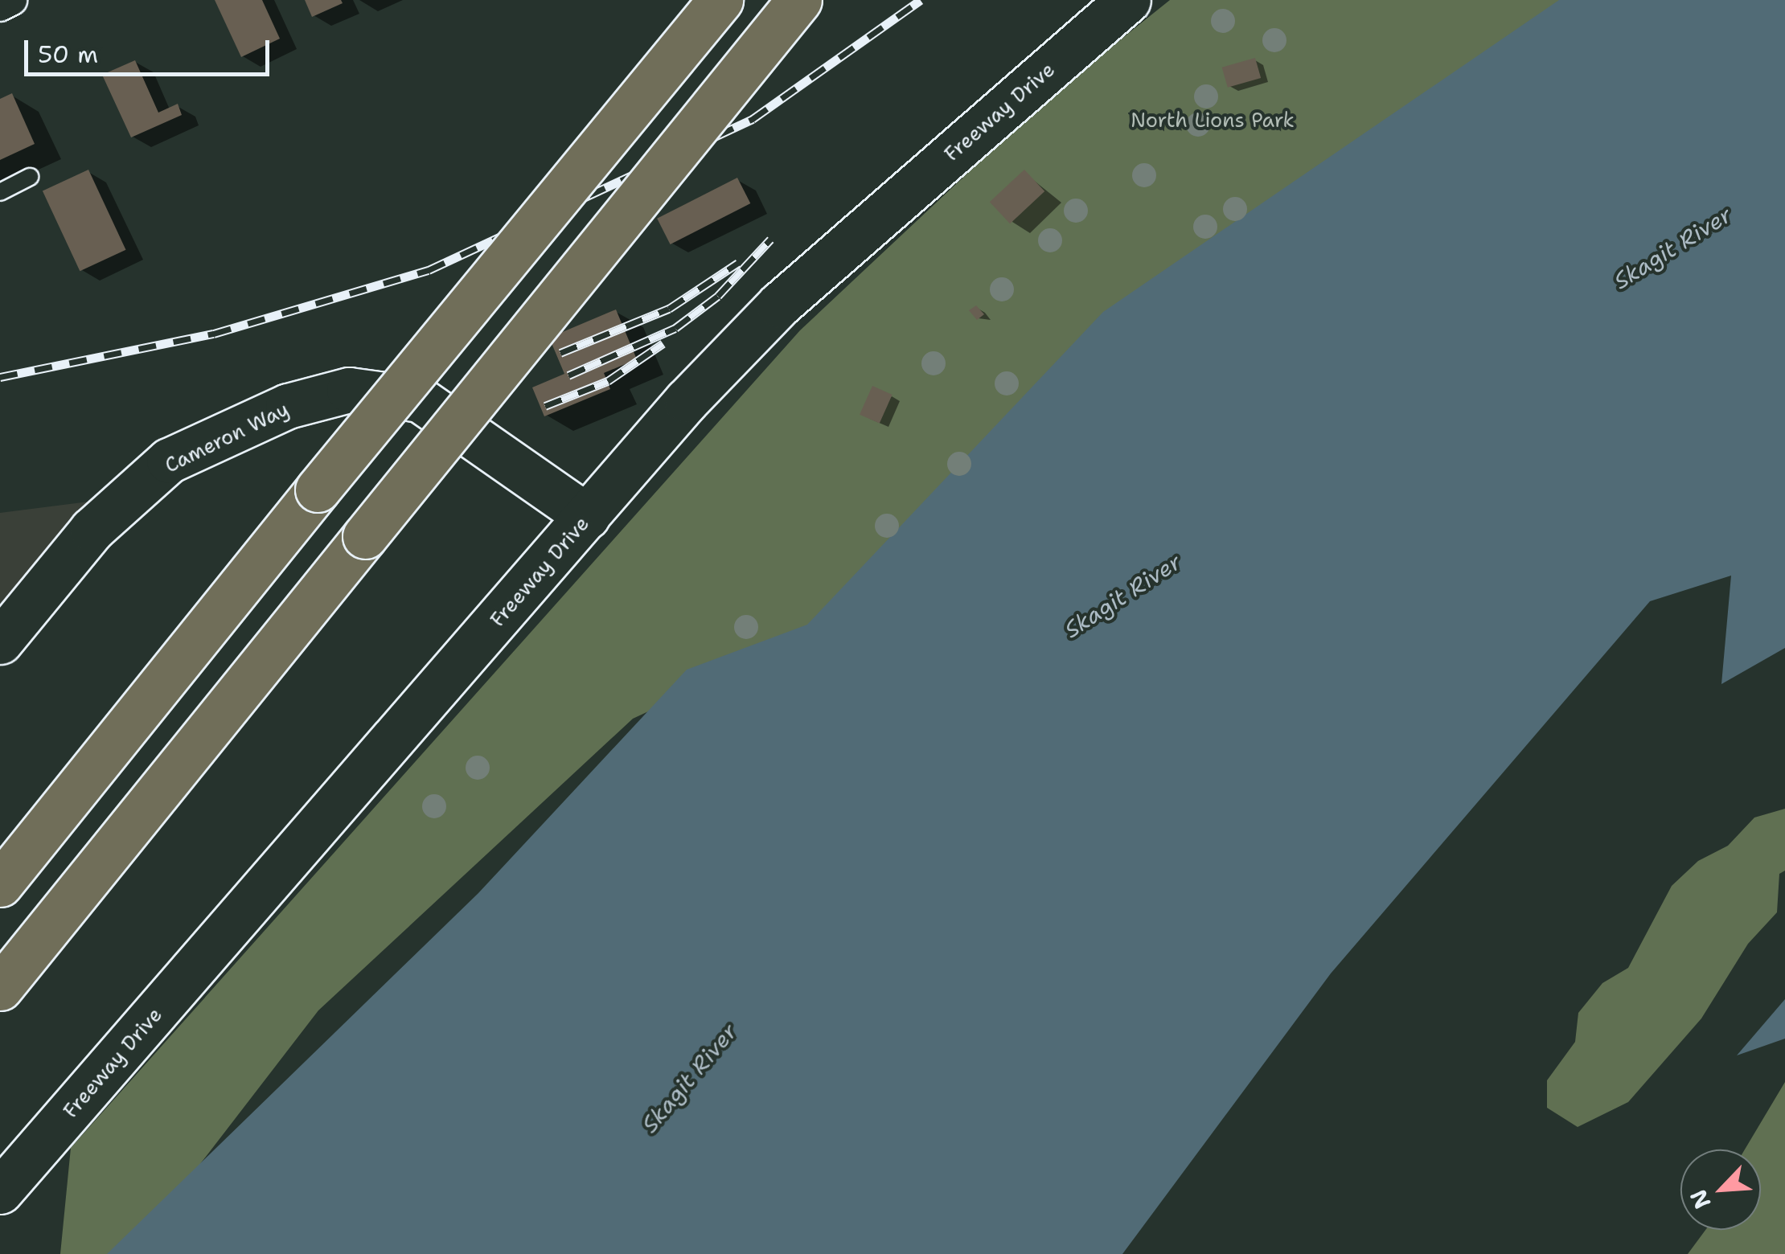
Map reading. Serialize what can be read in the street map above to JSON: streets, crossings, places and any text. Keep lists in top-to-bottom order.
{
  "streets": {
    "street": ["Freeway Drive", "Cameron Way"]
  },
  "crossings": [
    ["Freeway Drive", "Cameron Way"]
  ],
  "water": ["Skagit River"],
  "parks": ["North Lions Park"],
  "scale_bar": "50 m",
  "north": "bottom left"
}
